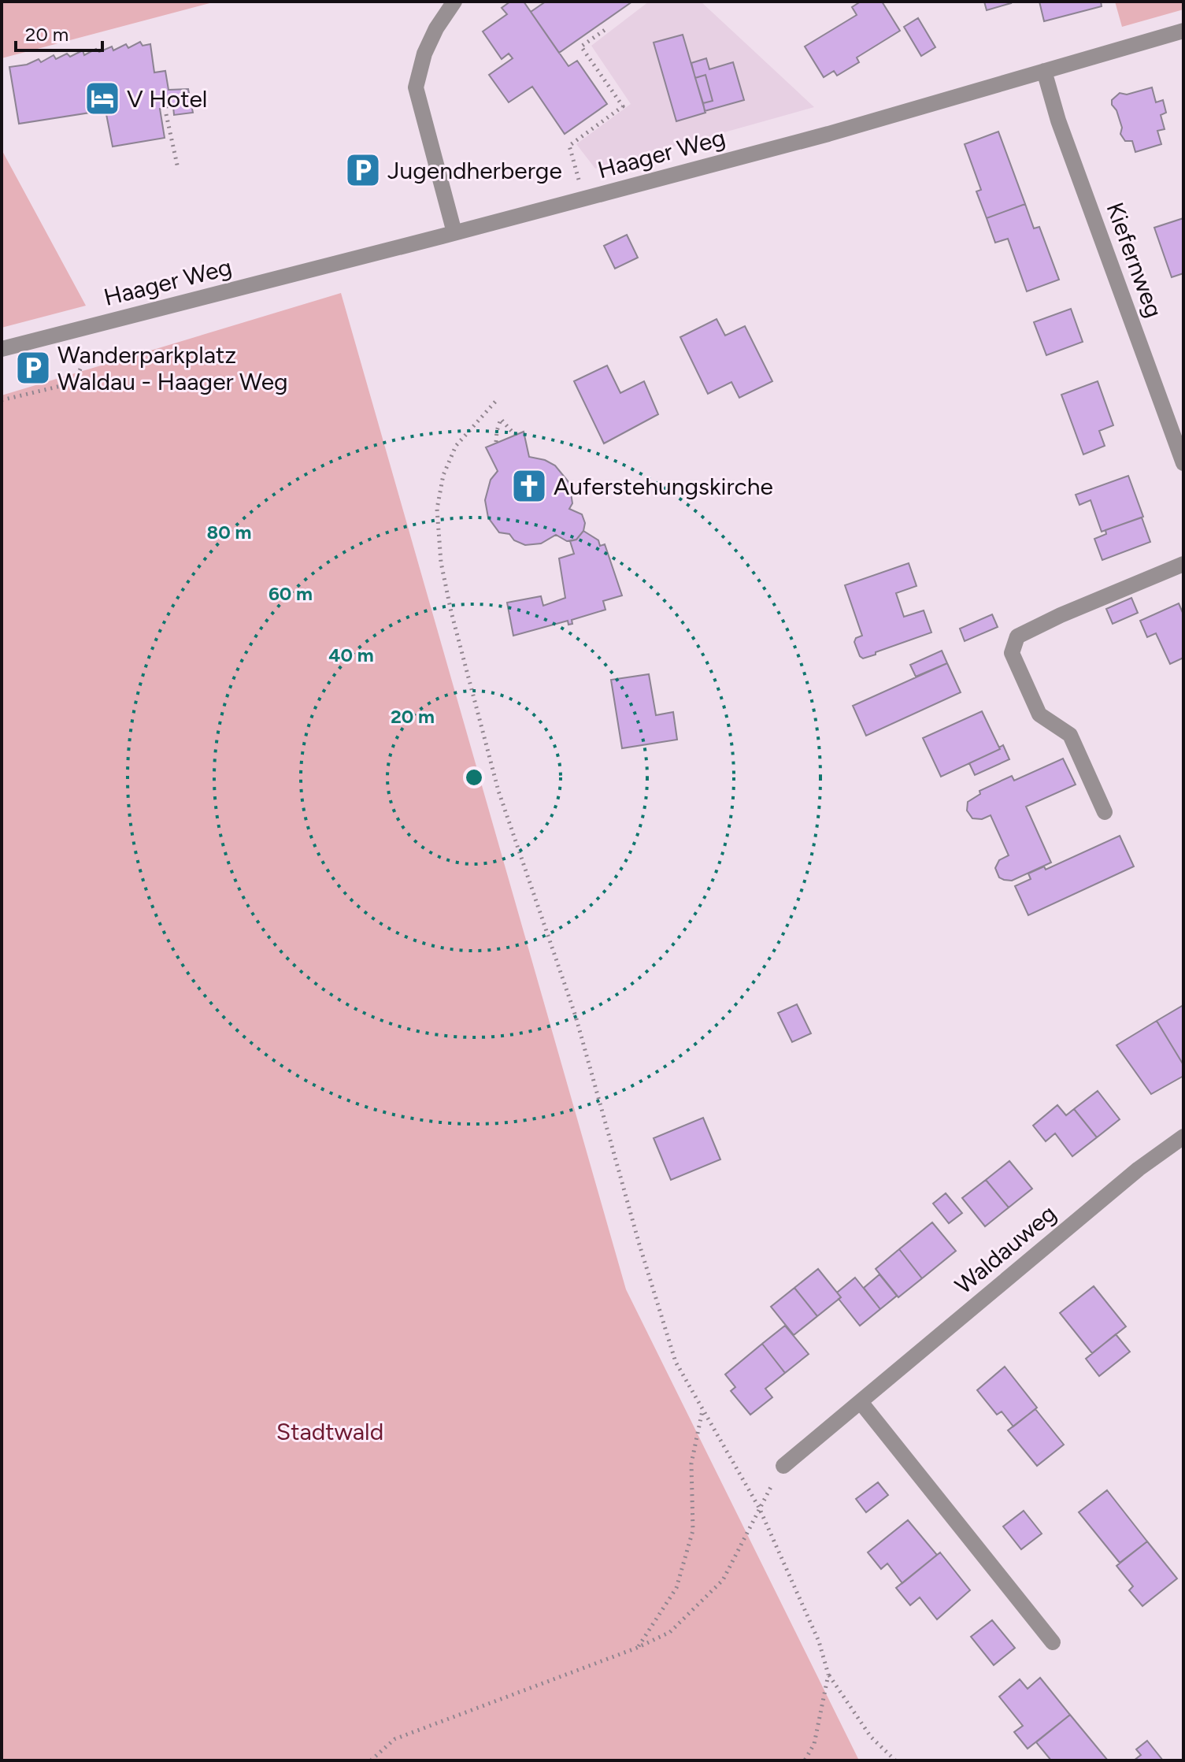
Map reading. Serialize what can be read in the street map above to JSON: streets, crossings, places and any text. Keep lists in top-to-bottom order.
{
  "streets": {
    "street": ["Haager Weg", "Kiefernweg", "Waldauweg"]
  },
  "crossings": [
    ["Haager Weg", "Kiefernweg"]
  ],
  "parks": ["Stadtwald"],
  "places": {
    "hotel": ["V Hotel"],
    "parking": ["Jugendherberge", "Wanderparkplatz Waldau - Haager Weg"],
    "church": ["Auferstehungskirche"]
  },
  "scale_bar": "20 m",
  "rings": [
    "80 m",
    "60 m",
    "40 m",
    "20 m"
  ]
}
